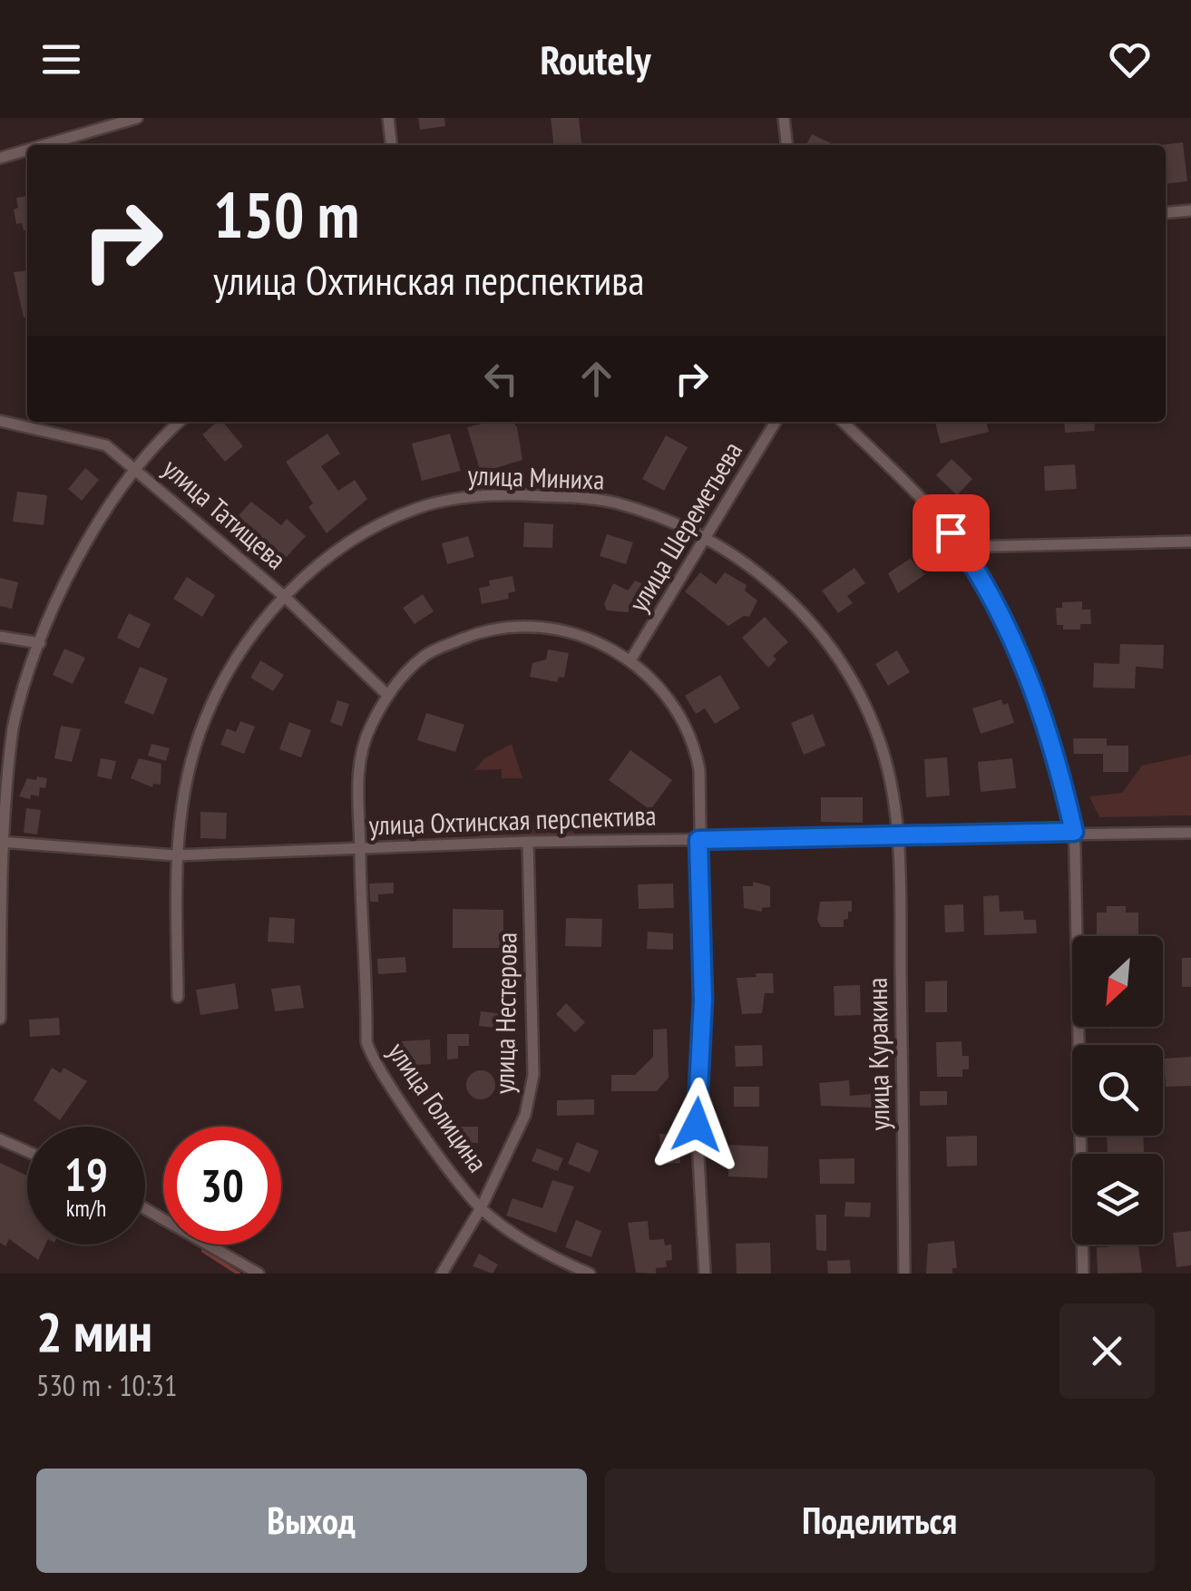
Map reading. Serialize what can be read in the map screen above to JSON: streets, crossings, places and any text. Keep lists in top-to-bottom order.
{
  "streets": {
    "street": [
      "улица Миниха",
      "улица Татищева",
      "улица Шереметьева",
      "улица Охтинская перспектива",
      "улица Нестерова",
      "улица Куракина",
      "улица Голицина"
    ]
  },
  "crossings": [
    ["улица Миниха", "улица Татищева"],
    ["улица Миниха", "улица Шереметьева"],
    ["улица Миниха", "улица Охтинская перспектива"],
    ["улица Миниха", "улица Куракина"],
    ["улица Татищева", "улица Голицина"],
    ["улица Шереметьева", "улица Голицина"],
    ["улица Охтинская перспектива", "улица Нестерова"],
    ["улица Охтинская перспектива", "улица Куракина"],
    ["улица Охтинская перспектива", "улица Голицина"],
    ["улица Нестерова", "улица Голицина"]
  ],
  "north": "bottom left",
  "page": {
    "header": "Routely",
    "turn": ["150 m", "улица Охтинская перспектива"],
    "speed": "19 km/h",
    "limit": "30",
    "heading": ["2 мин", "530 m · 10:31"],
    "buttons": ["Выход", "Поделиться"]
  }
}
